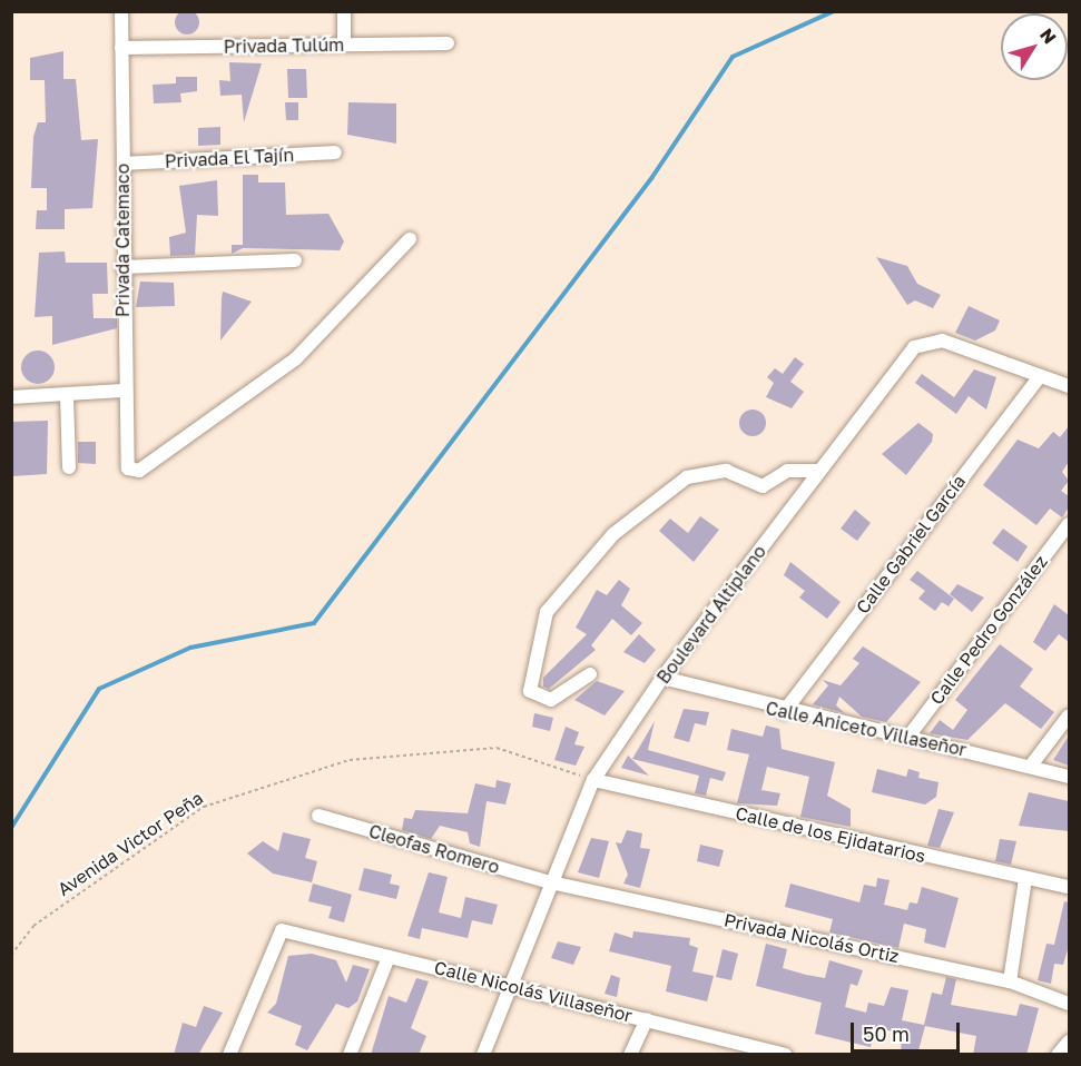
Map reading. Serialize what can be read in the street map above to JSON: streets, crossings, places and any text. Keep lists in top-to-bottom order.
{
  "streets": {
    "street": [
      "Privada Tulúm",
      "Privada El Tajín",
      "Privada Catemaco",
      "Calle Gabriel García",
      "Boulevard Altiplano",
      "Calle Pedro González",
      "Calle Aniceto Villaseñor",
      "Calle de los Ejidatarios",
      "Cleofas Romero",
      "Privada Nicolás Ortiz",
      "Calle Nicolás Villaseñor"
    ],
    "path": ["Avenida Victor Peña"]
  },
  "crossings": [
    ["Privada Tulúm", "Privada Catemaco"],
    ["Privada El Tajín", "Privada Catemaco"],
    ["Calle Gabriel García", "Boulevard Altiplano"],
    ["Calle Gabriel García", "Calle Aniceto Villaseñor"],
    ["Boulevard Altiplano", "Calle Aniceto Villaseñor"],
    ["Boulevard Altiplano", "Calle de los Ejidatarios"],
    ["Boulevard Altiplano", "Avenida Victor Peña"],
    ["Boulevard Altiplano", "Cleofas Romero"],
    ["Boulevard Altiplano", "Privada Nicolás Ortiz"],
    ["Boulevard Altiplano", "Calle Nicolás Villaseñor"],
    ["Calle Pedro González", "Calle Aniceto Villaseñor"],
    ["Calle de los Ejidatarios", "Avenida Victor Peña"],
    ["Cleofas Romero", "Privada Nicolás Ortiz"]
  ],
  "scale_bar": "50 m",
  "north": "top right"
}
